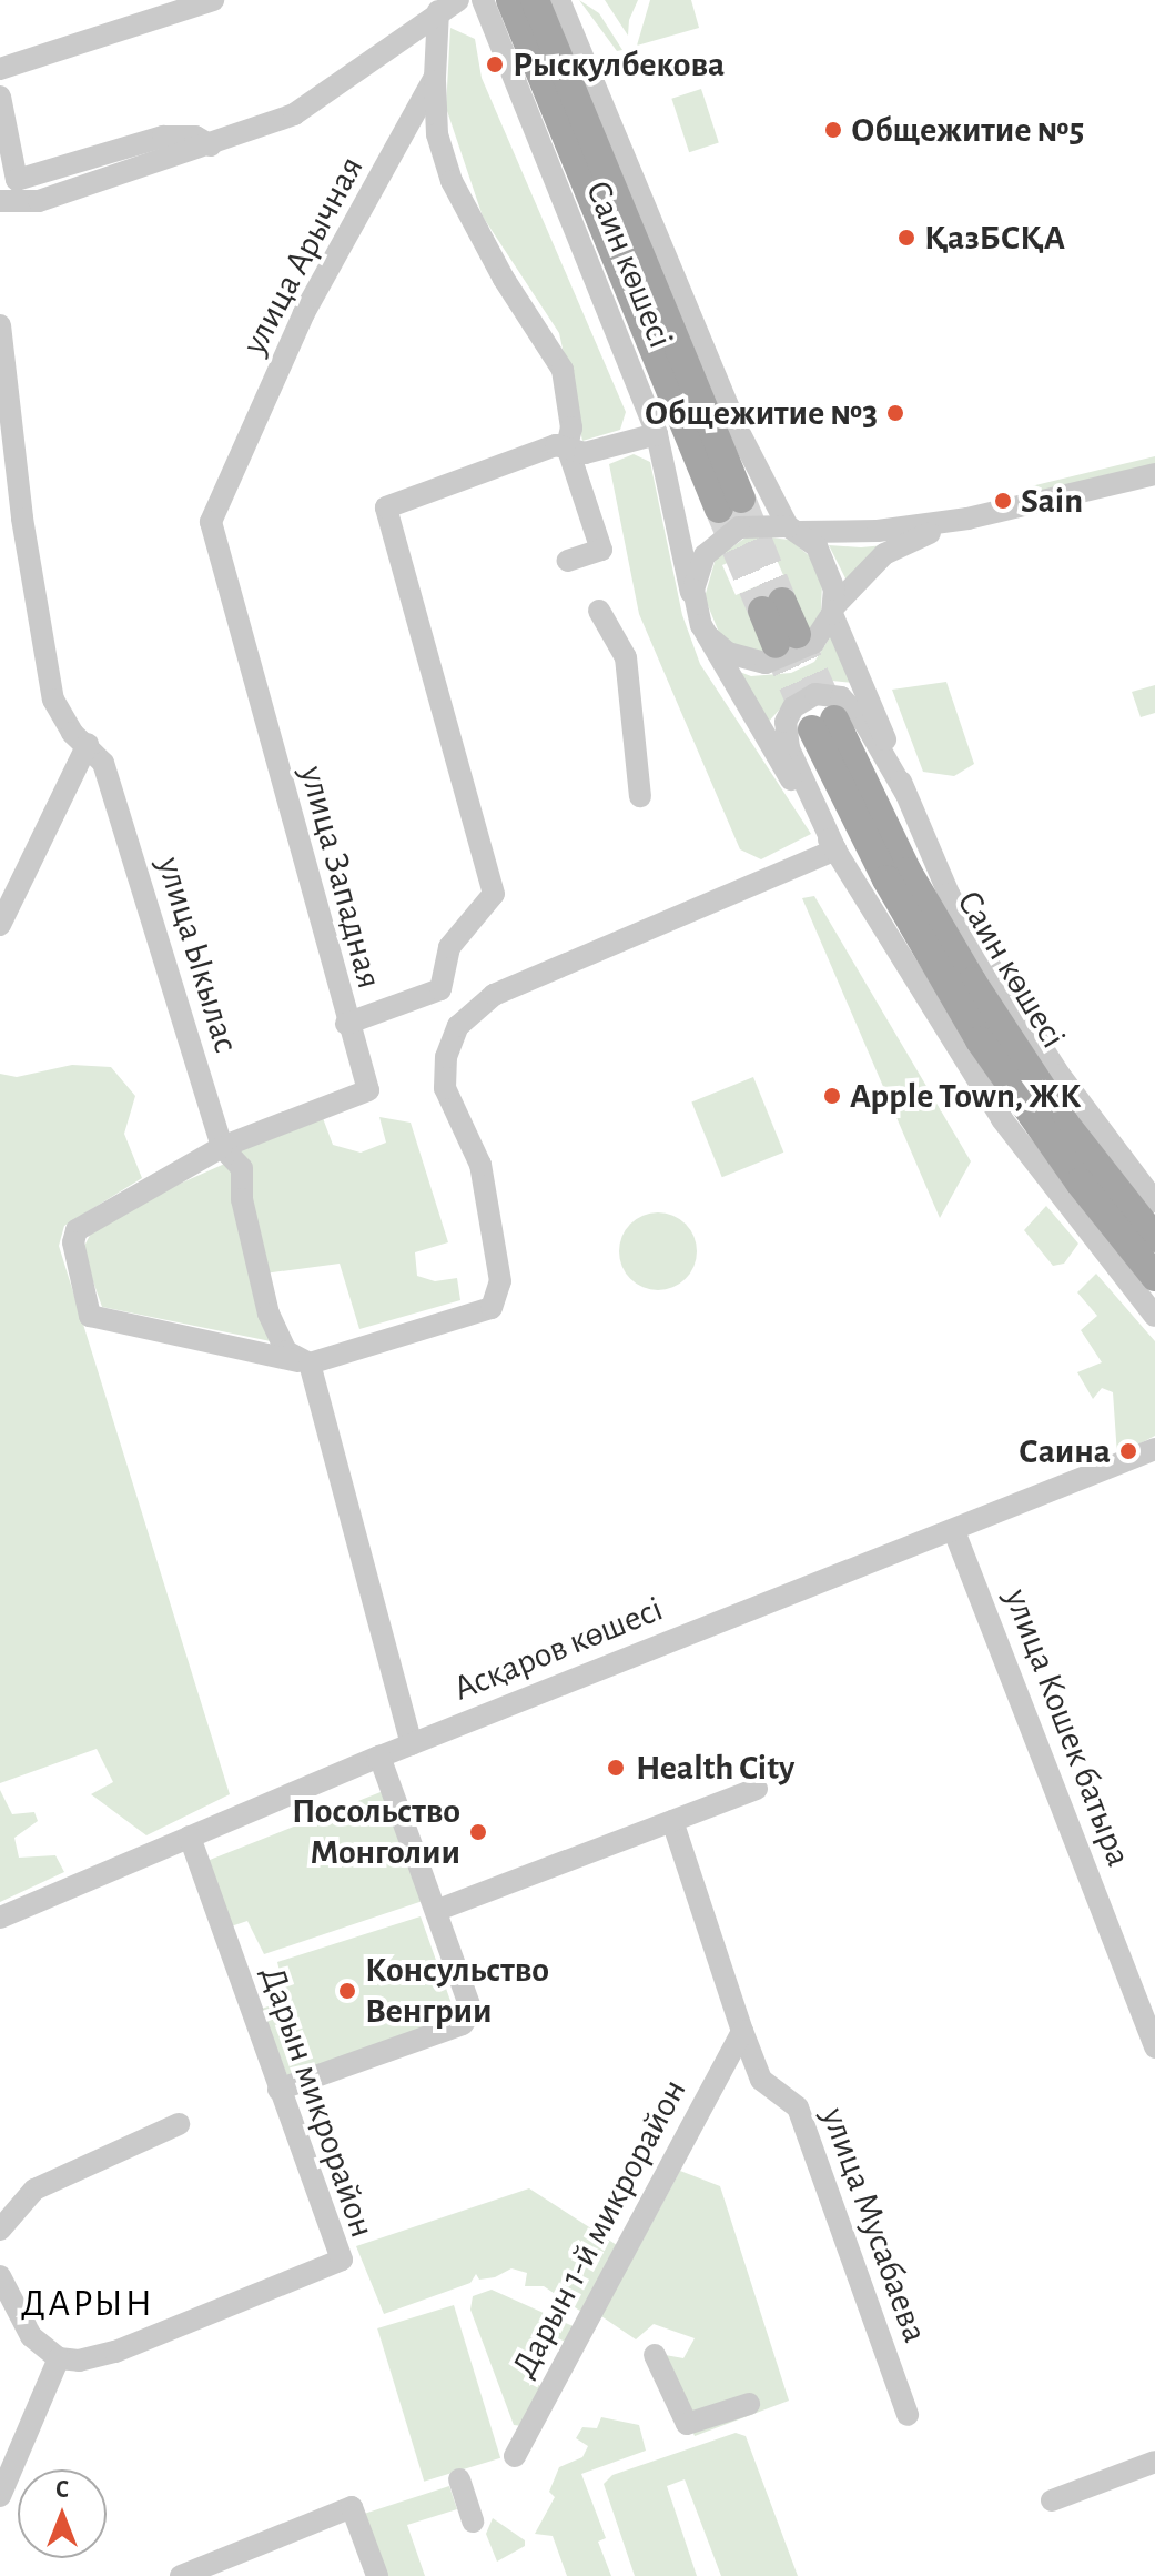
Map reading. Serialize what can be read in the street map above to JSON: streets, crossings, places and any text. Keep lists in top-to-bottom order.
{
  "streets": {
    "main road": ["Саин көшесі"],
    "street": [
      "улица Арычная",
      "улица Западная",
      "улица Ыкылас",
      "Асқаров көшесі",
      "улица Кошек батыра",
      "Дарын микрорайон",
      "улица Мусабаева",
      "Дарын 1-й микрорайон"
    ]
  },
  "crossings": [
    ["улица Арычная", "улица Западная"],
    ["улица Западная", "улица Ыкылас"],
    ["Асқаров көшесі", "улица Кошек батыра"],
    ["Асқаров көшесі", "Дарын микрорайон"],
    ["улица Мусабаева", "Дарын 1-й микрорайон"]
  ],
  "districts": ["ДАРЫН"],
  "places": [
    "Рыскулбекова",
    "Общежитие №5",
    "ҚазБСҚА",
    "Общежитие №3",
    "Sain",
    "Apple Town, ЖК",
    "Саина",
    "Health City",
    "Посольство Монголии",
    "Консульство Венгрии"
  ],
  "north": "top"
}
